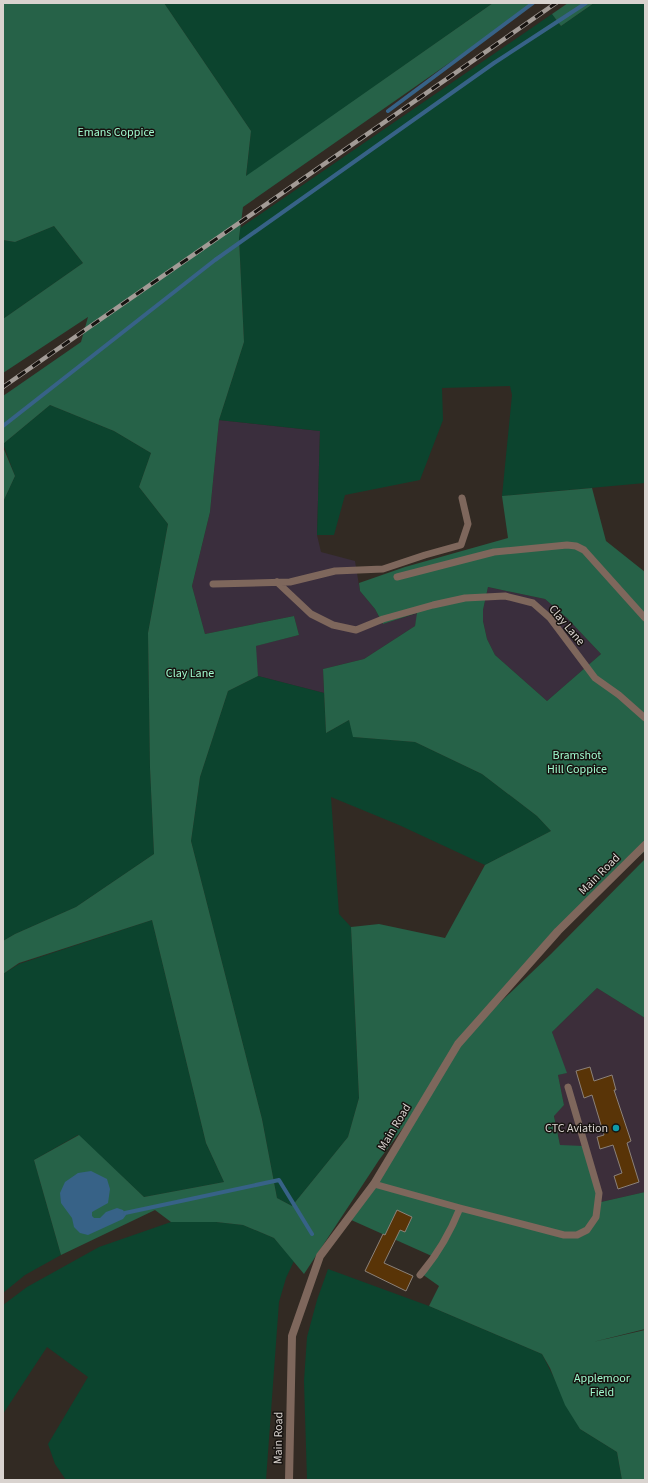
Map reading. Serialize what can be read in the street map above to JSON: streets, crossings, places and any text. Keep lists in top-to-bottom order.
{
  "streets": {
    "street": ["Main Road"],
    "lane": ["Clay Lane"]
  },
  "parks": [
    "Emans Coppice",
    "Clay Lane",
    "Bramshot Hill Coppice",
    "Applemoor Field"
  ],
  "places": ["CTC Aviation"]
}
